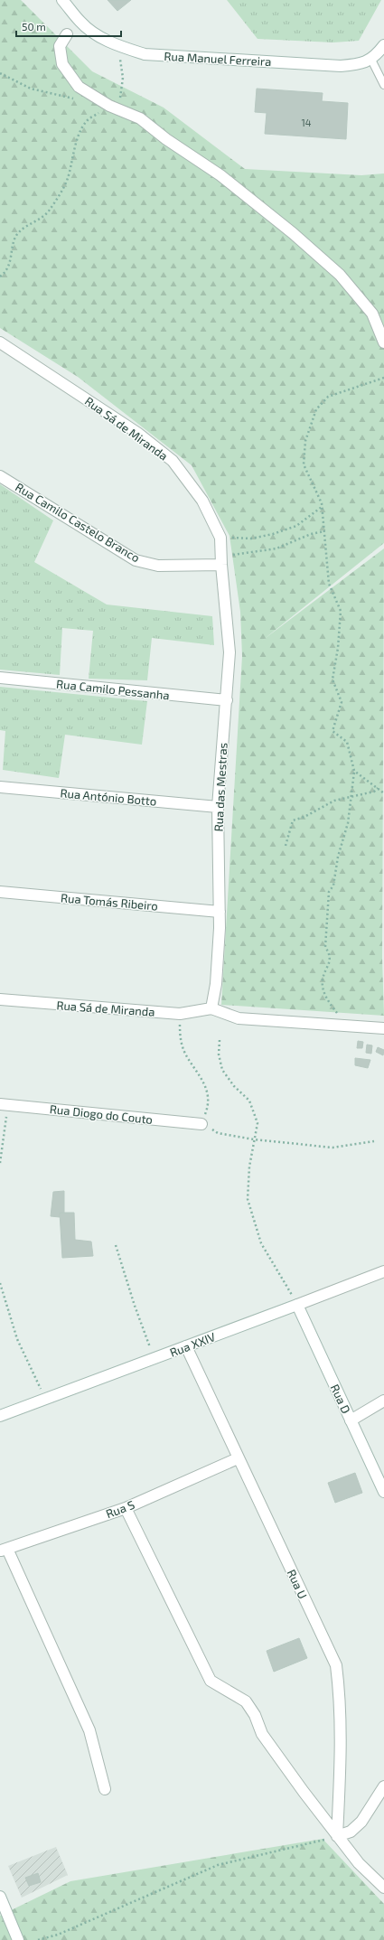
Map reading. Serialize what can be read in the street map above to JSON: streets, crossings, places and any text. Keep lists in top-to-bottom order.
{
  "streets": {
    "street": [
      "Rua Manuel Ferreira",
      "Rua Sá de Miranda",
      "Rua Camilo Castelo Branco",
      "Rua Camilo Pessanha",
      "Rua das Mestras",
      "Rua António Botto",
      "Rua Tomás Ribeiro",
      "Rua Diogo do Couto",
      "Rua XXIV",
      "Rua D",
      "Rua S",
      "Rua U"
    ]
  },
  "crossings": [
    ["Rua Sá de Miranda", "Rua Camilo Castelo Branco"],
    ["Rua Sá de Miranda", "Rua das Mestras"],
    ["Rua Camilo Castelo Branco", "Rua das Mestras"],
    ["Rua Camilo Pessanha", "Rua das Mestras"],
    ["Rua das Mestras", "Rua António Botto"],
    ["Rua das Mestras", "Rua Tomás Ribeiro"],
    ["Rua XXIV", "Rua D"],
    ["Rua XXIV", "Rua U"],
    ["Rua S", "Rua U"]
  ],
  "house_numbers": ["14"],
  "scale_bar": "50 m"
}
